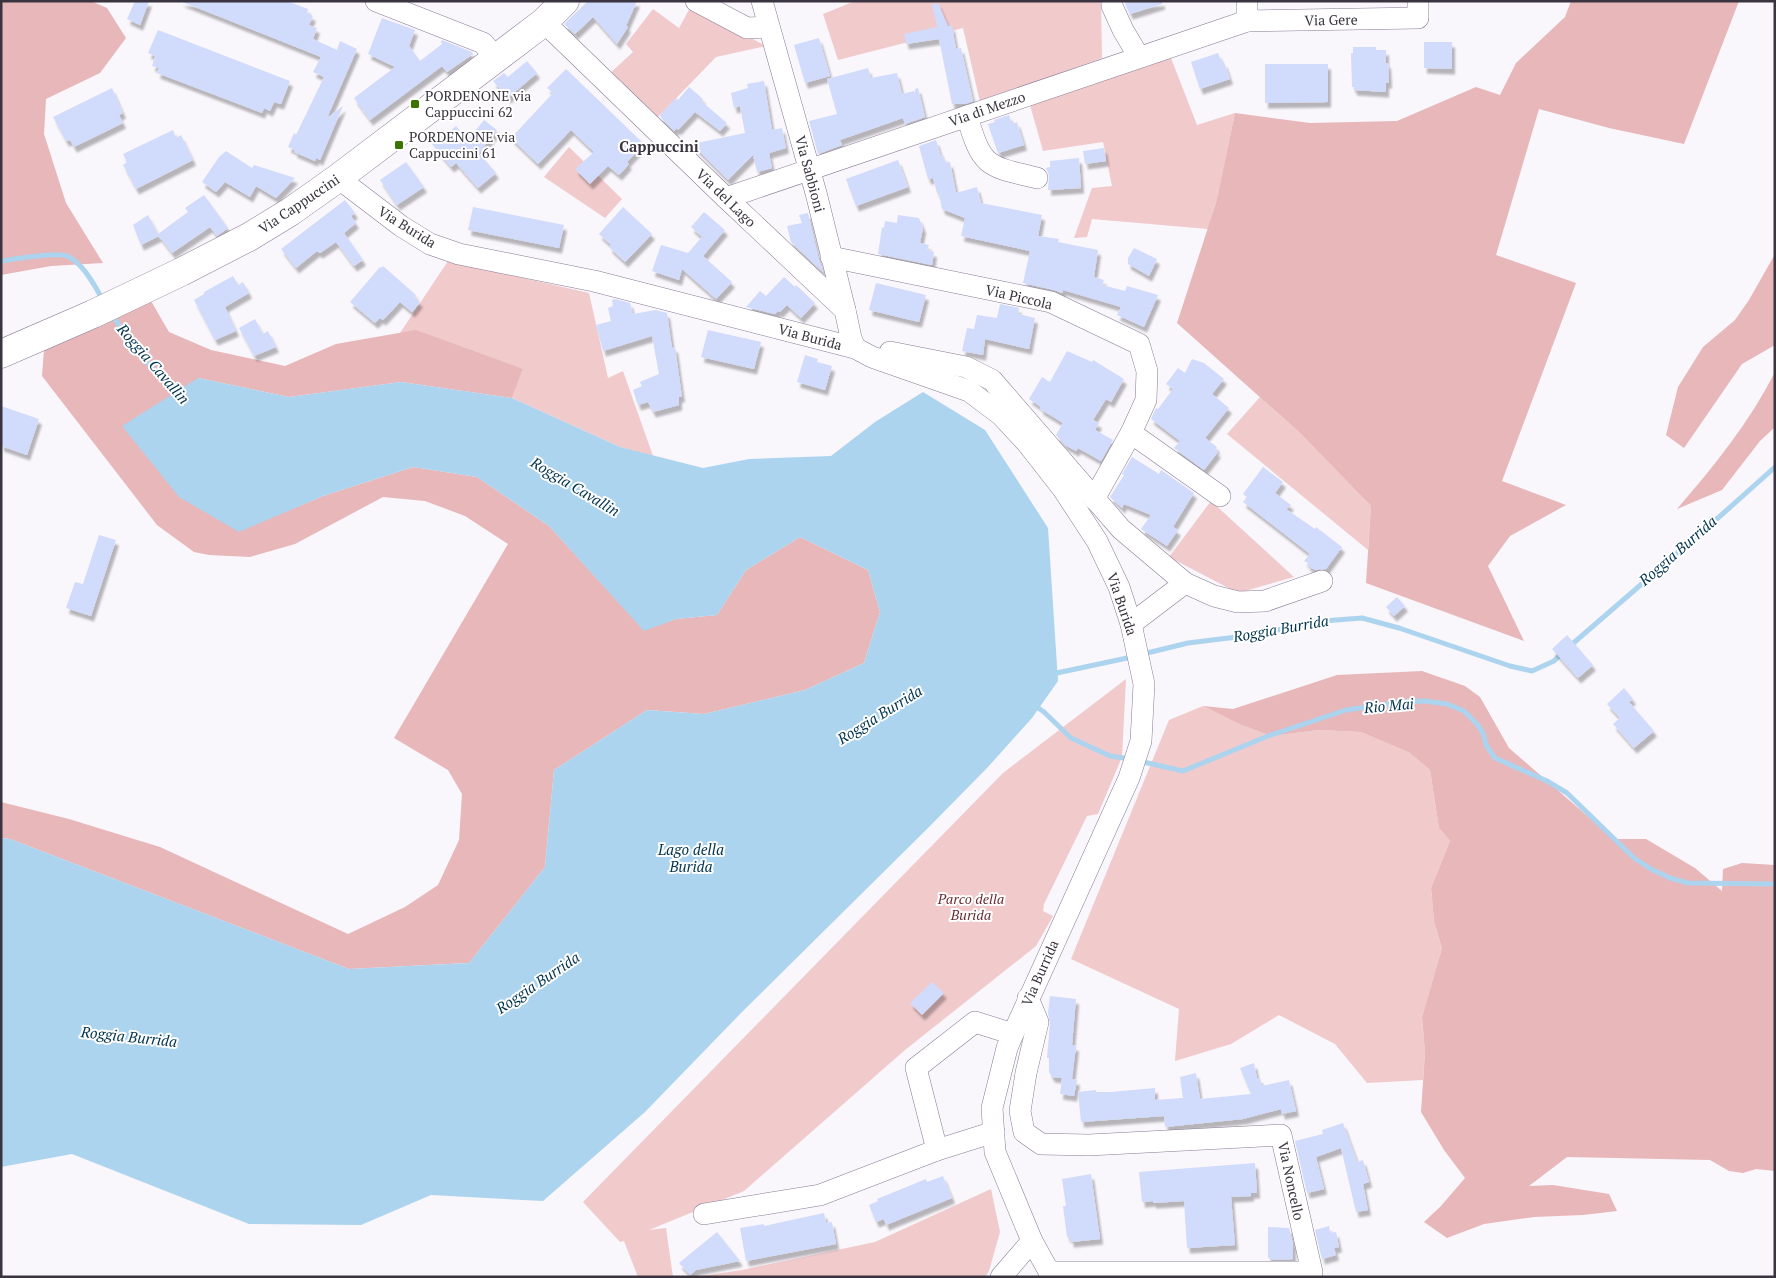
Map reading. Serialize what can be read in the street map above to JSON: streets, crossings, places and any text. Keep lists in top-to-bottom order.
{
  "streets": {
    "main road": ["Via Cappuccini"],
    "street": [
      "Via Gere",
      "Via di Mezzo",
      "Via Sabbioni",
      "Via del Lago",
      "Via Burida",
      "Via Piccola",
      "Via Burrida",
      "Via Noncello"
    ]
  },
  "crossings": [
    ["Via Gere", "Via di Mezzo"],
    ["Via di Mezzo", "Via Sabbioni"],
    ["Via di Mezzo", "Via del Lago"],
    ["Via Sabbioni", "Via del Lago"],
    ["Via Sabbioni", "Via Burida"],
    ["Via Sabbioni", "Via Piccola"],
    ["Via del Lago", "Via Cappuccini"],
    ["Via Cappuccini", "Via Burida"],
    ["Via Burida", "Via Burrida"],
    ["Via Burrida", "Via Noncello"]
  ],
  "districts": ["Cappuccini"],
  "water": [
    "Roggia Cavallin",
    "Roggia Burrida",
    "Rio Mai",
    "Lago della Burida"
  ],
  "parks": ["Parco della Burida"],
  "places": {
    "transit": ["PORDENONE via Cappuccini 62", "PORDENONE via Cappuccini 61"]
  }
}
